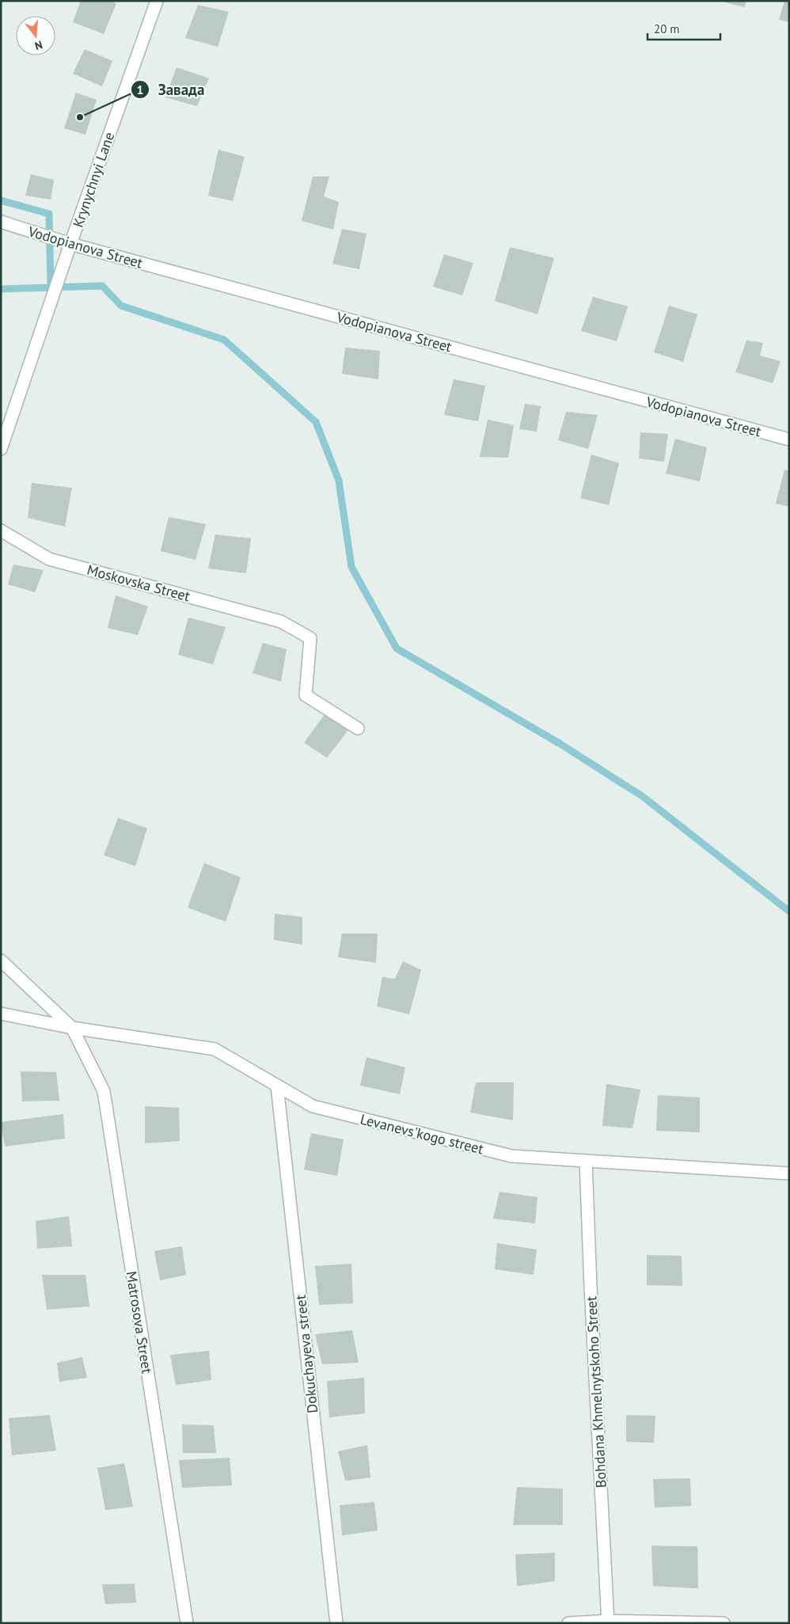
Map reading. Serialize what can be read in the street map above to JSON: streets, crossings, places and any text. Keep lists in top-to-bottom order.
{
  "streets": {
    "street": [
      "Krynychnyi Lane",
      "Vodopianova Street",
      "Moskovska Street",
      "Levanevs'kogo street",
      "Matrosova Street",
      "Dokuchayeva street",
      "Bohdana Khmelnytskoho Street"
    ]
  },
  "crossings": [
    ["Krynychnyi Lane", "Vodopianova Street"],
    ["Levanevs'kogo street", "Matrosova Street"],
    ["Levanevs'kogo street", "Dokuchayeva street"],
    ["Levanevs'kogo street", "Bohdana Khmelnytskoho Street"]
  ],
  "places": ["Завада"],
  "scale_bar": "20 m",
  "north": "bottom"
}
